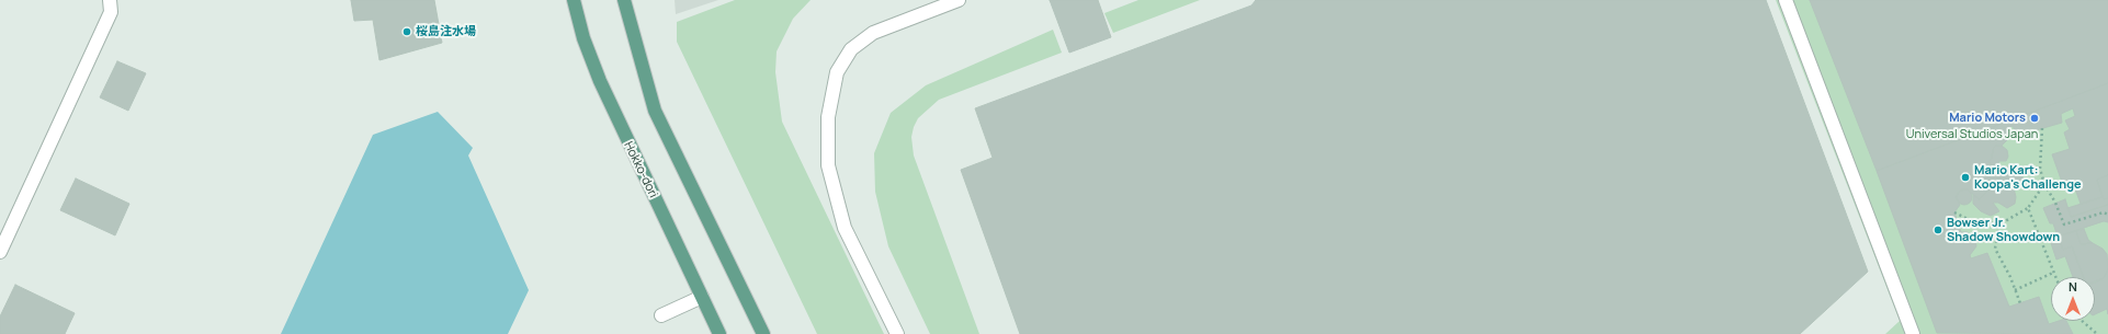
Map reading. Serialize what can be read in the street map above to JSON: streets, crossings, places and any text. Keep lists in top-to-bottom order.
{
  "streets": {
    "main road": ["Hokko-dori"]
  },
  "parks": ["Universal Studios Japan"],
  "places": [
    "桜島注水場",
    "Mario Motors",
    "Mario Kart: Koopa's Challenge",
    "Bowser Jr. Shadow Showdown"
  ],
  "north": "top"
}
